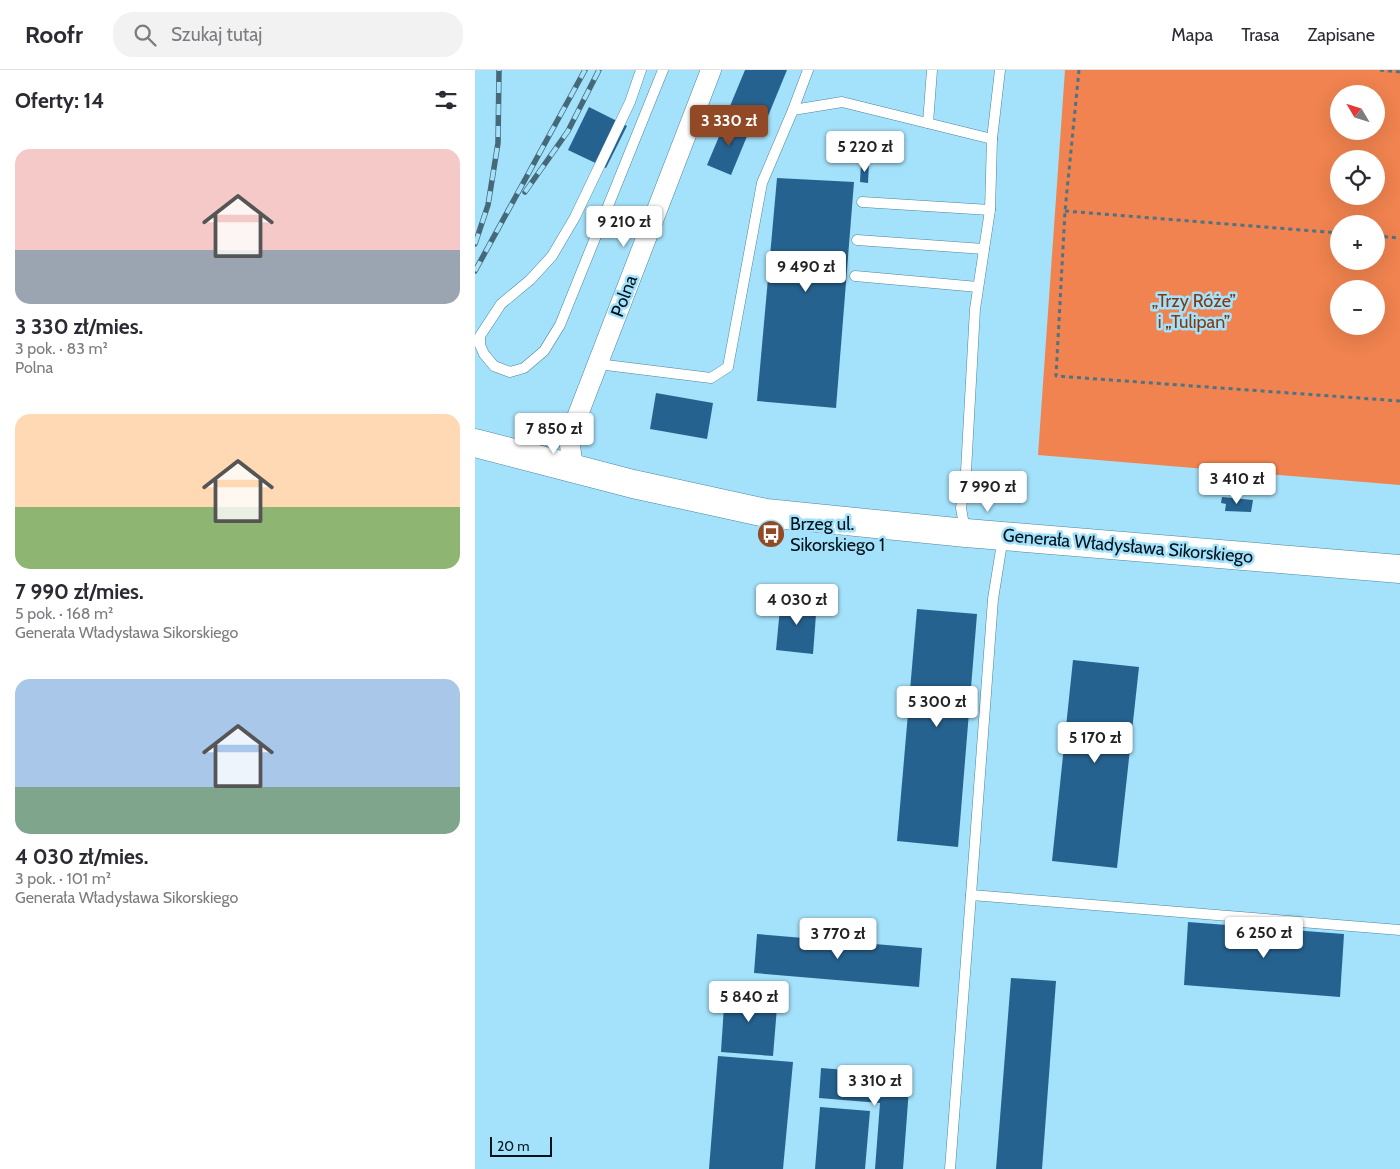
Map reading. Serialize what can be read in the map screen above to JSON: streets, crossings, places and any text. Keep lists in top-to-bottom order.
{
  "streets": {
    "main road": ["Generała Władysława Sikorskiego"],
    "street": ["Polna"]
  },
  "crossings": [
    ["Polna", "Generała Władysława Sikorskiego"]
  ],
  "parks": ["„Trzy Róże” i „Tulipan”"],
  "places": {
    "bus stop": ["Brzeg ul. Sikorskiego 1"]
  },
  "scale_bar": "20 m",
  "north": "top left",
  "page": {
    "header": "Roofr",
    "search": "Szukaj tutaj",
    "nav": ["Mapa", "Trasa", "Zapisane"],
    "heading": "Oferty: 14",
    "map_buttons": ["+", "−"],
    "price": [
      "3 330 zł",
      "5 220 zł",
      "9 210 zł",
      "9 490 zł",
      "7 850 zł",
      "3 410 zł",
      "7 990 zł",
      "4 030 zł",
      "5 300 zł",
      "5 170 zł",
      "6 250 zł",
      "3 770 zł",
      "5 840 zł",
      "3 310 zł"
    ],
    "list": [
      {
        "name": "3 330 zł/mies.",
        "note": "3 pok. · 83 m² · Polna"
      },
      {
        "name": "7 990 zł/mies.",
        "note": "5 pok. · 168 m² · Generała Władysława Sikorskiego"
      },
      {
        "name": "4 030 zł/mies.",
        "note": "3 pok. · 101 m² · Generała Władysława Sikorskiego"
      }
    ],
    "scale": "20 m"
  }
}
